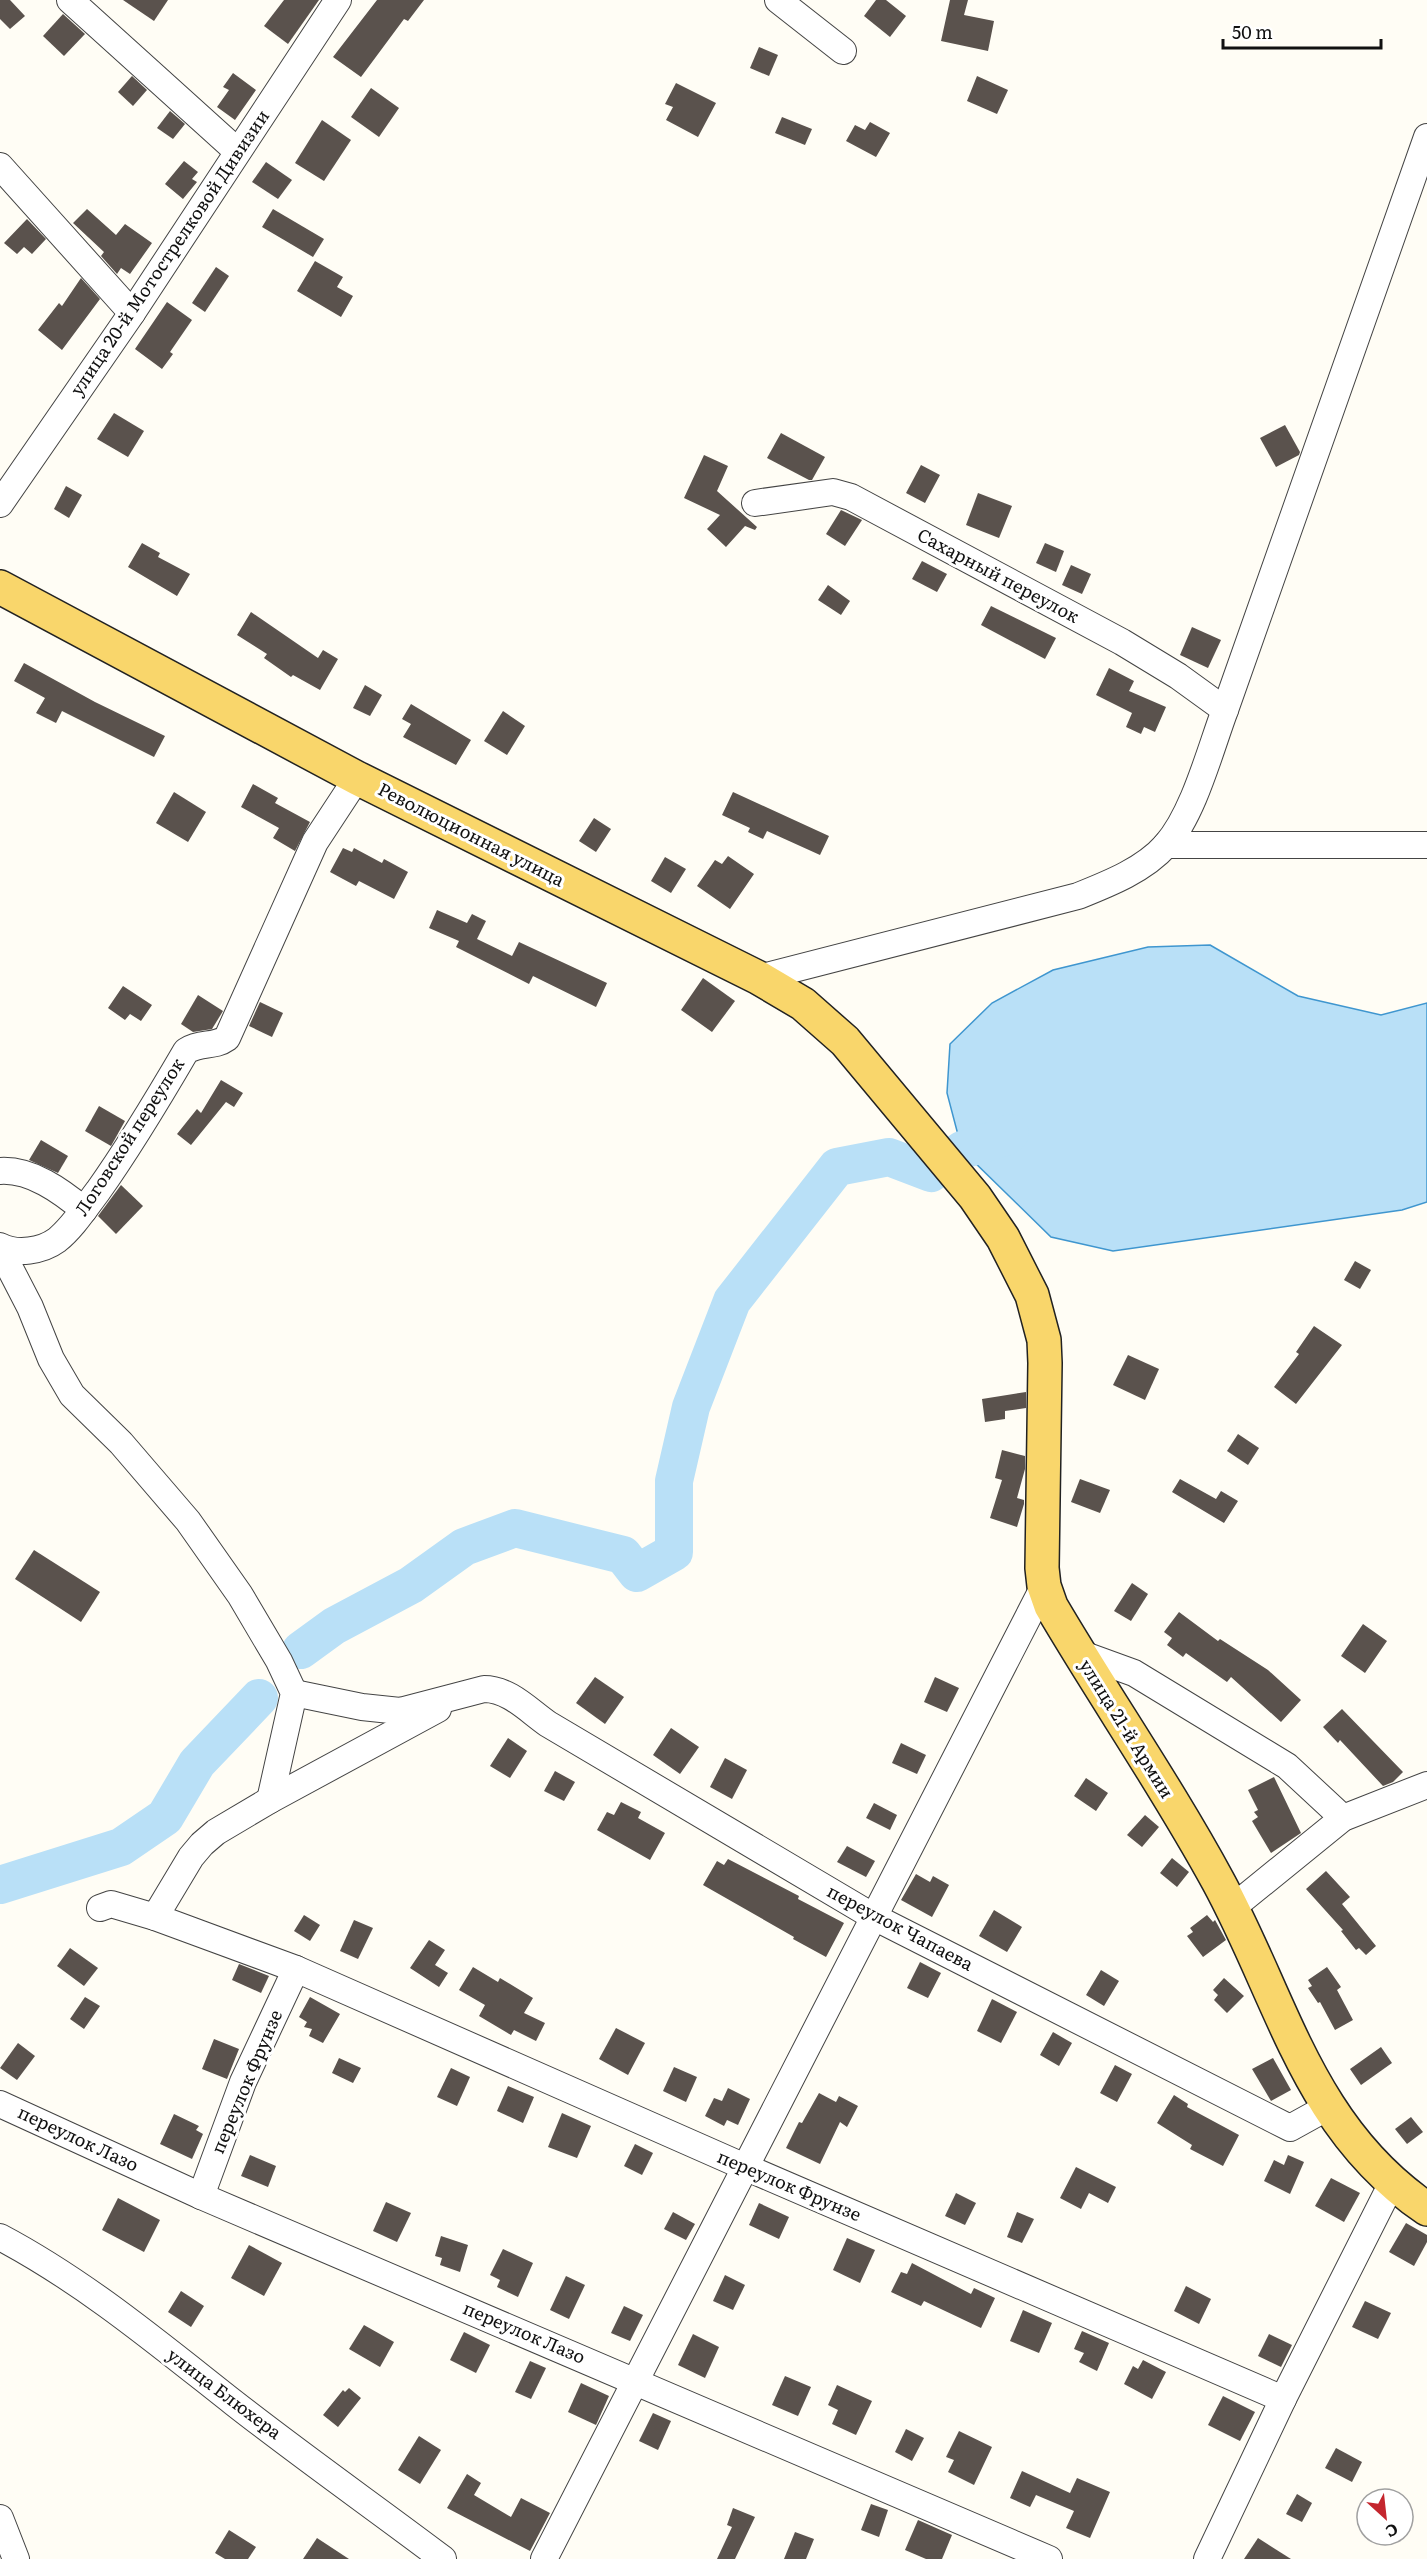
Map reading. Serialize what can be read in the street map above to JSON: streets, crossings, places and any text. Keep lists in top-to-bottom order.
{
  "streets": {
    "main road": ["Революционная улица", "улица 21-й Армии"],
    "street": [
      "улица 20-й Мотострелковой Дивизии",
      "Сахарный переулок",
      "Логовской переулок",
      "переулок Чапаева",
      "переулок Фрунзе",
      "переулок Лазо",
      "улица Блюхера"
    ]
  },
  "crossings": [
    ["Революционная улица", "Логовской переулок"],
    ["Революционная улица", "улица 21-й Армии"],
    ["улица 21-й Армии", "переулок Чапаева"],
    ["переулок Фрунзе", "переулок Лазо"]
  ],
  "scale_bar": "50 m",
  "north": "bottom right"
}
